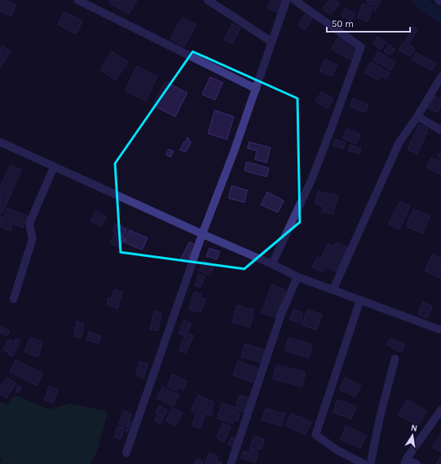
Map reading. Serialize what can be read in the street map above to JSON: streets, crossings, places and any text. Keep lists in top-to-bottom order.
{
  "scale_bar": "50 m",
  "north": "top"
}
